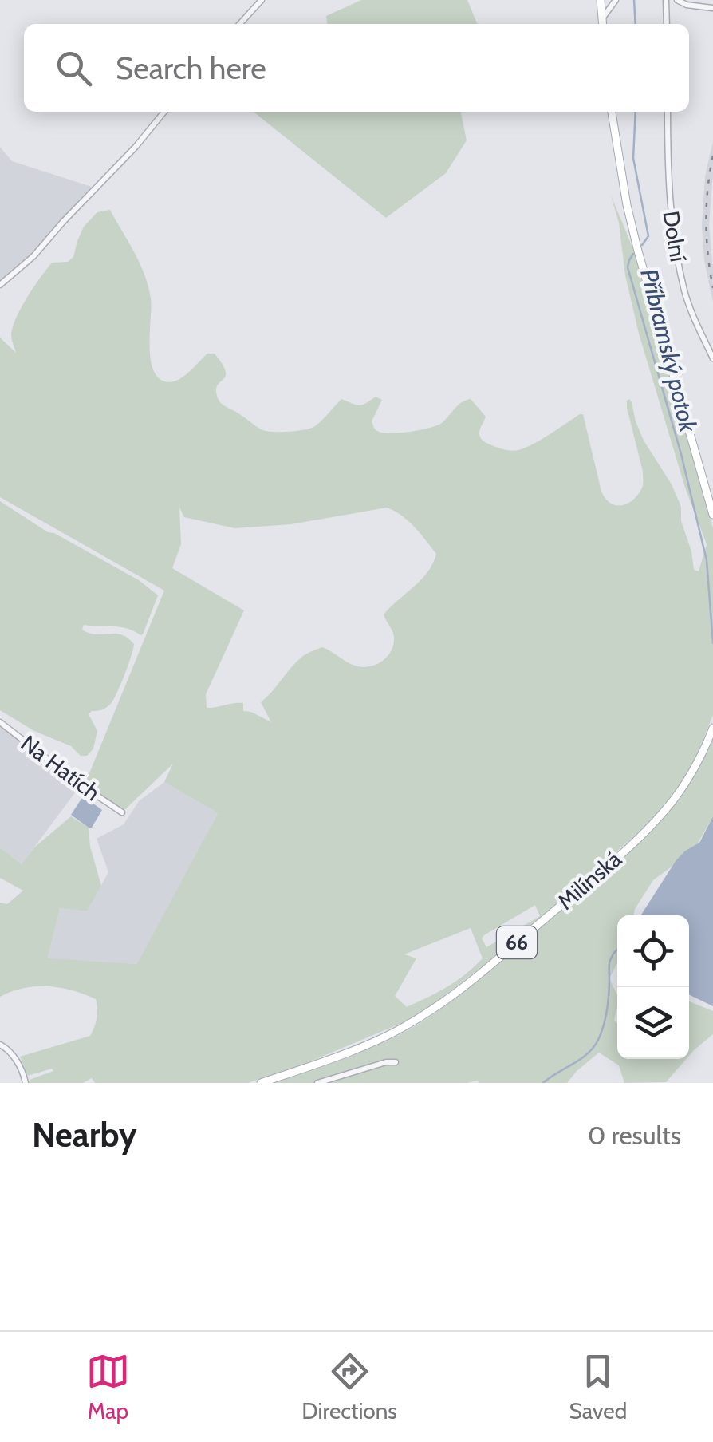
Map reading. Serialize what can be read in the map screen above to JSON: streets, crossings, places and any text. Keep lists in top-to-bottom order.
{
  "streets": {
    "main road": ["Milínská", "66"],
    "street": ["Dolní", "Na Hatích"]
  },
  "water": ["Příbramský potok"],
  "page": {
    "search": "Search here",
    "heading": ["Nearby", "0 results"],
    "nav": ["Map", "Directions", "Saved"]
  }
}
